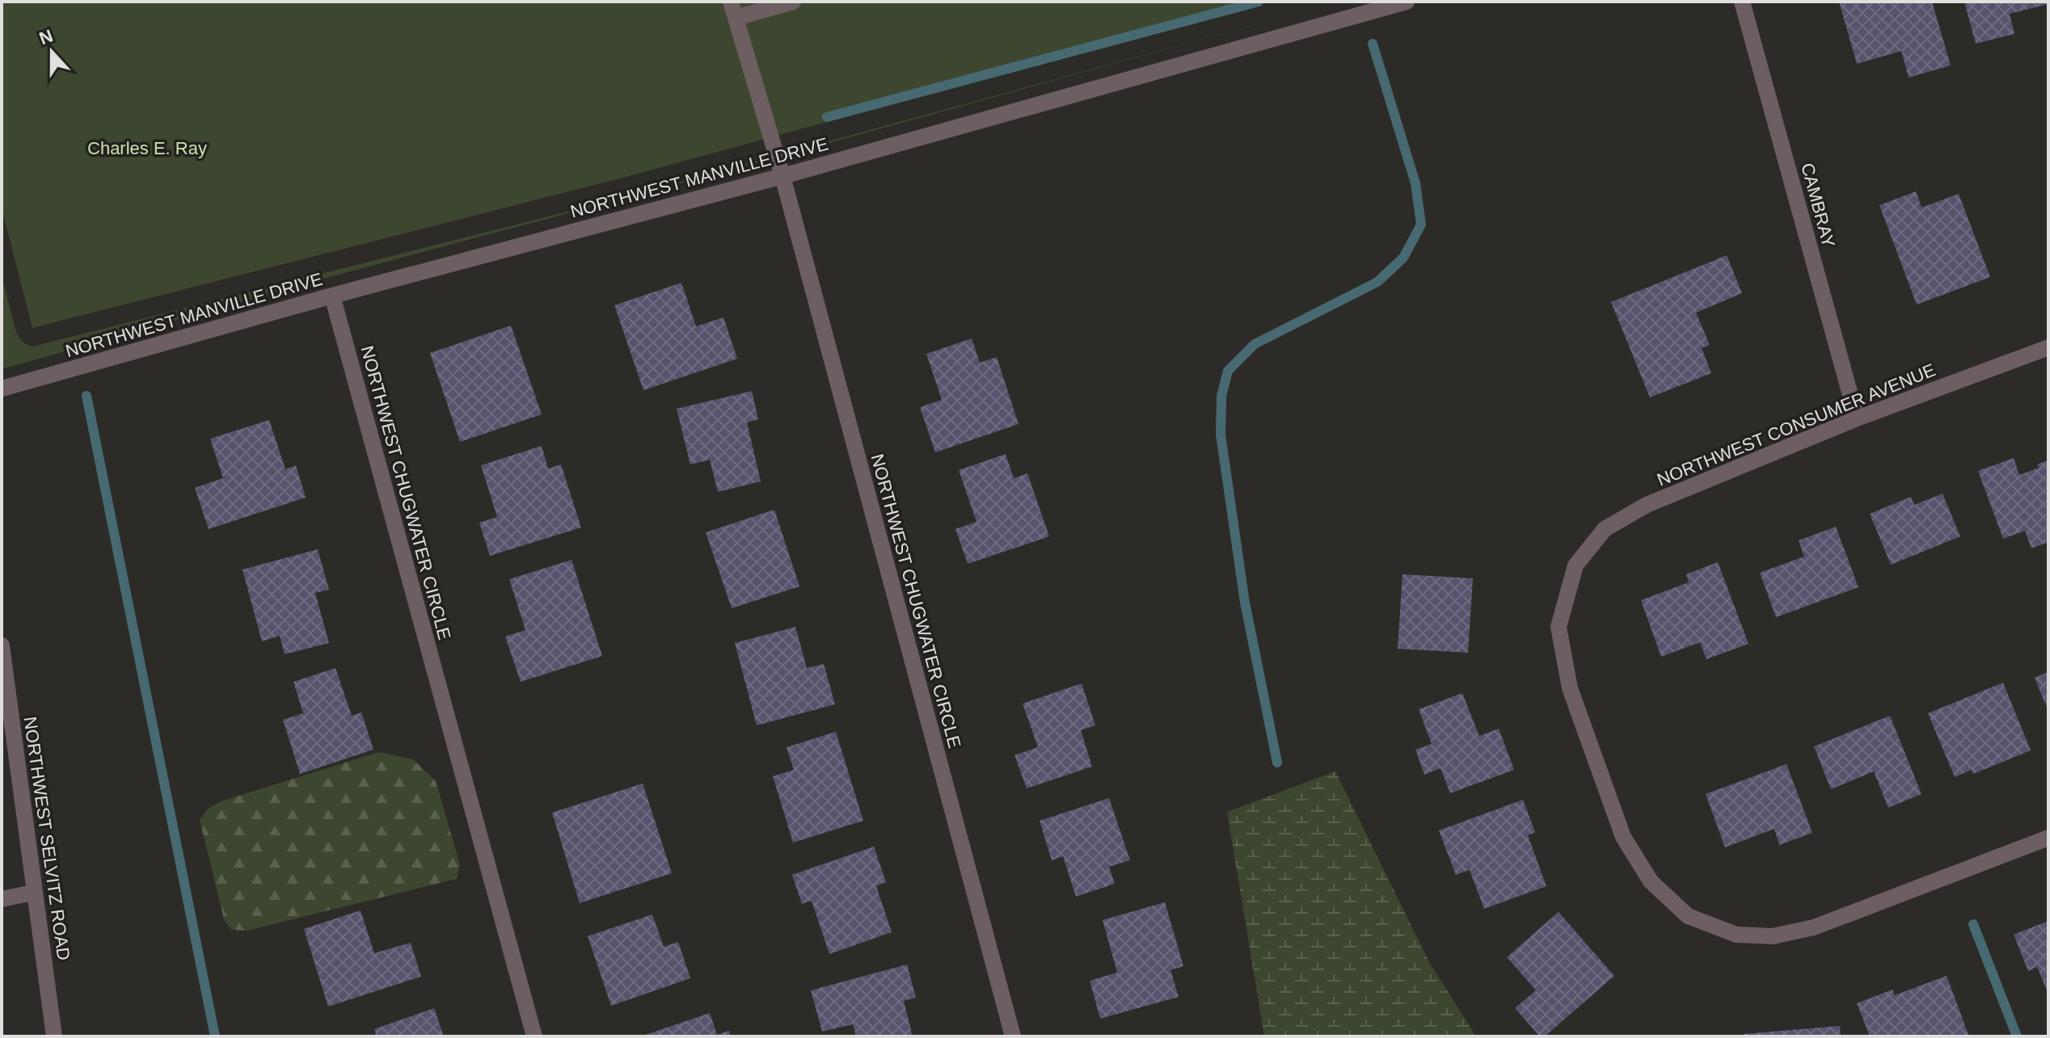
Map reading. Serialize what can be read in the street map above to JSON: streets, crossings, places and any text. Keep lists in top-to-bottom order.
{
  "streets": {
    "street": [
      "NORTHWEST MANVILLE DRIVE",
      "CAMBRAY",
      "NORTHWEST CONSUMER AVENUE",
      "NORTHWEST CHUGWATER CIRCLE",
      "NORTHWEST SELVITZ ROAD"
    ]
  },
  "crossings": [
    ["NORTHWEST MANVILLE DRIVE", "NORTHWEST CHUGWATER CIRCLE"],
    ["CAMBRAY", "NORTHWEST CONSUMER AVENUE"]
  ],
  "parks": ["Charles E. Ray"],
  "north": "top"
}
